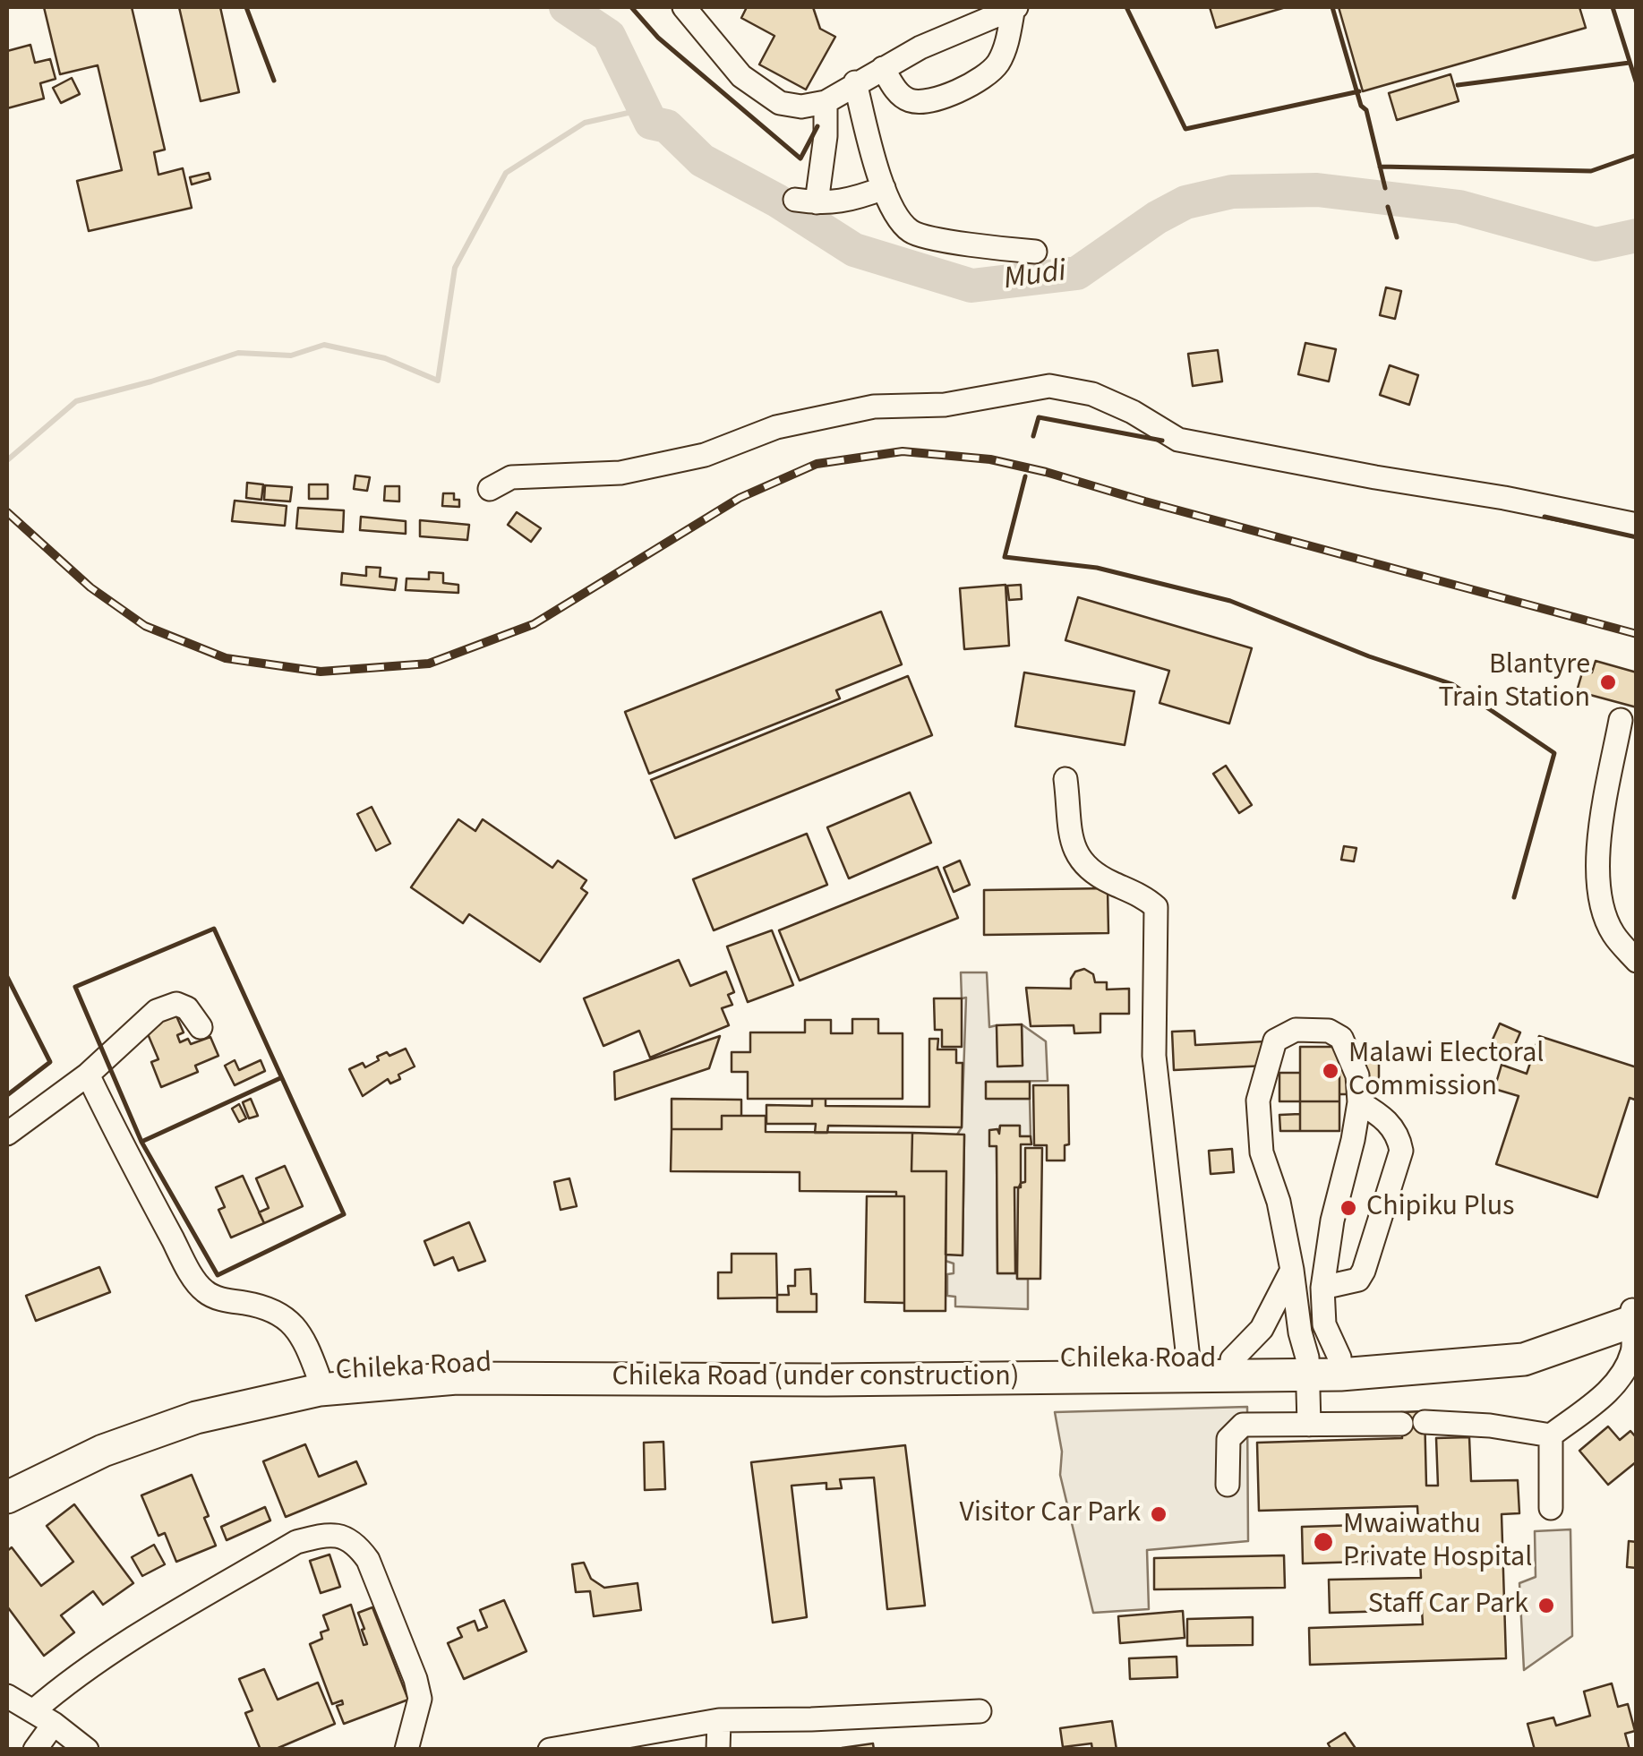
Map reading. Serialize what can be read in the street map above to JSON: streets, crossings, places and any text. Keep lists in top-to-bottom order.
{
  "streets": {
    "highway": ["Chileka Road", "Chileka Road (under construction)"]
  },
  "crossings": [
    ["Chileka Road", "Chileka Road (under construction)"]
  ],
  "water": ["Mudi"],
  "places": [
    "Blantyre Train Station",
    "Malawi Electoral Commission",
    "Chipiku Plus",
    "Visitor Car Park",
    "Mwaiwathu Private Hospital",
    "Staff Car Park"
  ]
}
